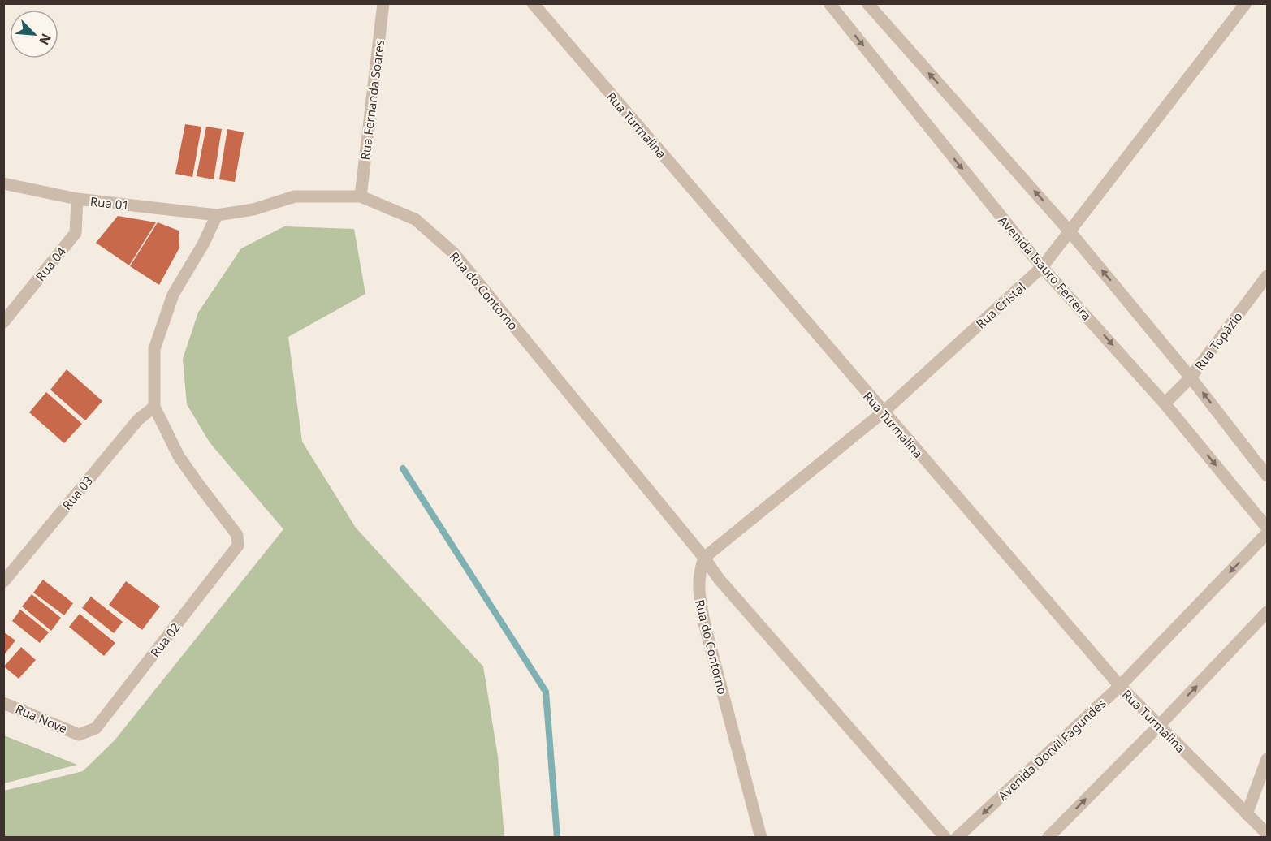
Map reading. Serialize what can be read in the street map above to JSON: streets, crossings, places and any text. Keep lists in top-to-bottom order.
{
  "streets": {
    "street": [
      "Rua Fernanda Soares",
      "Rua Turmalina",
      "Rua 01",
      "Rua 04",
      "Avenida Isauro Ferreira",
      "Rua do Contorno",
      "Rua Cristal",
      "Rua Topázio",
      "Rua 03",
      "Rua 02",
      "Rua Nove",
      "Avenida Dorvil Fagundes"
    ]
  },
  "crossings": [
    ["Rua Fernanda Soares", "Rua do Contorno"],
    ["Rua Turmalina", "Rua Cristal"],
    ["Rua Turmalina", "Avenida Dorvil Fagundes"],
    ["Rua 01", "Rua 04"],
    ["Rua 01", "Rua do Contorno"],
    ["Avenida Isauro Ferreira", "Rua Cristal"],
    ["Avenida Isauro Ferreira", "Rua Topázio"],
    ["Rua do Contorno", "Rua Cristal"],
    ["Rua 03", "Rua 02"],
    ["Rua 02", "Rua Nove"]
  ],
  "north": "bottom right"
}
